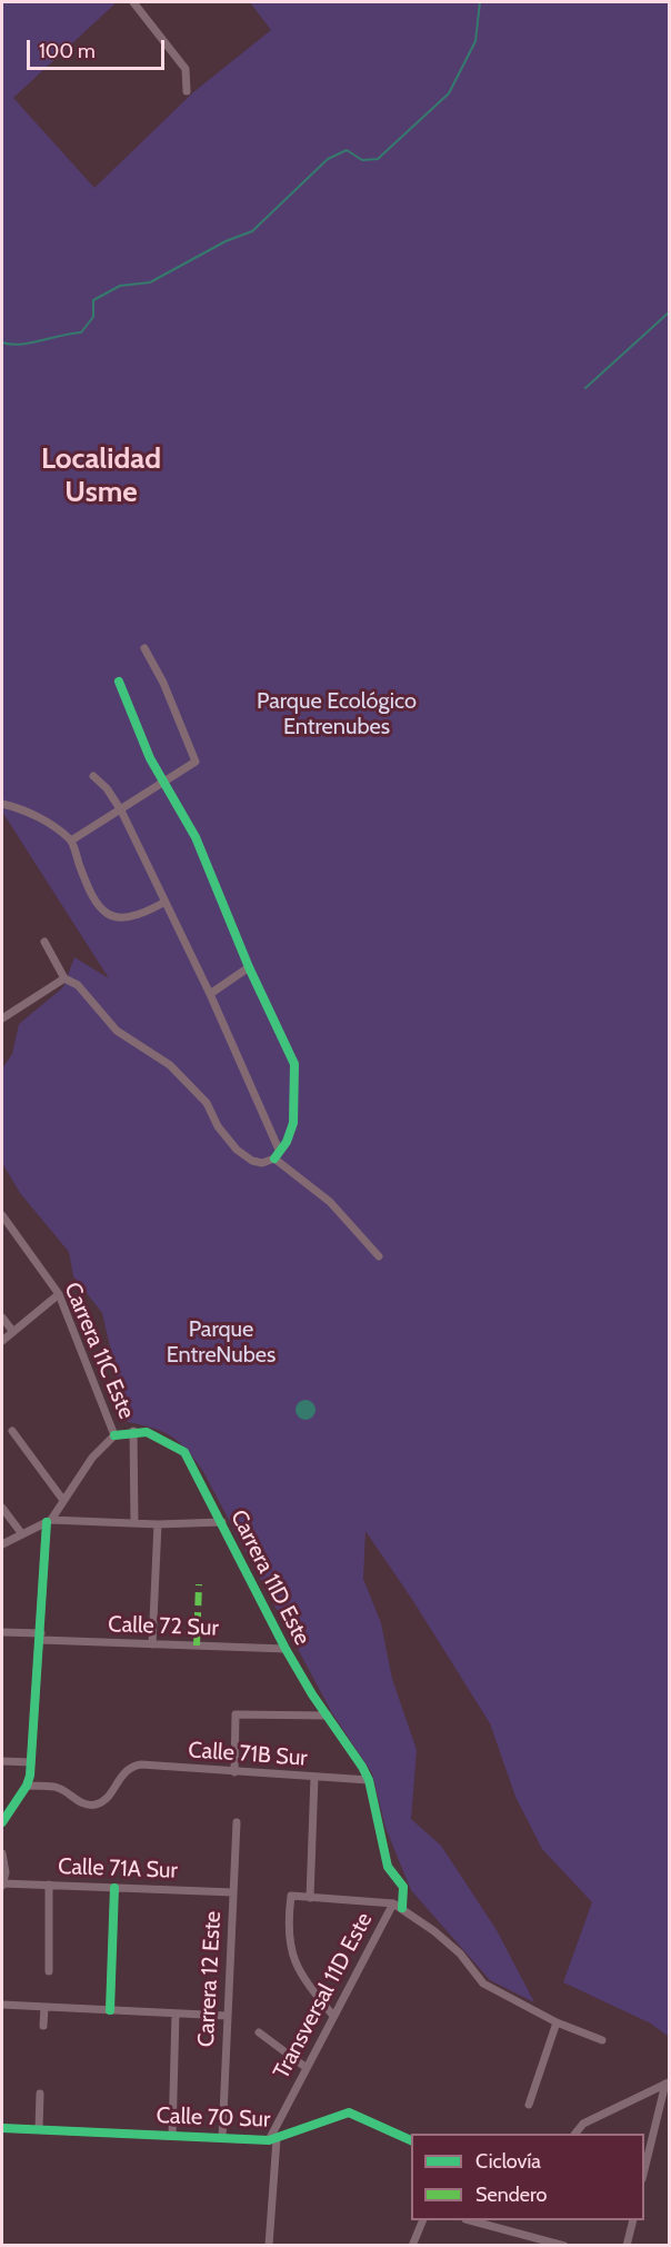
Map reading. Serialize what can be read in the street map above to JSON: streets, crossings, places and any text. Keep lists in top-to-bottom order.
{
  "streets": {
    "street": [
      "Carrera 11C Este",
      "Carrera 11D Este",
      "Calle 72 Sur",
      "Calle 71B Sur",
      "Calle 71A Sur",
      "Carrera 12 Este",
      "Transversal 11D Este",
      "Calle 70 Sur"
    ]
  },
  "crossings": [
    ["Carrera 11D Este", "Calle 72 Sur"],
    ["Carrera 11D Este", "Calle 71B Sur"],
    ["Calle 71A Sur", "Carrera 12 Este"],
    ["Carrera 12 Este", "Calle 70 Sur"],
    ["Transversal 11D Este", "Calle 70 Sur"]
  ],
  "districts": ["Localidad Usme"],
  "parks": ["Parque Ecológico Entrenubes", "Parque EntreNubes"],
  "legend": ["Ciclovía", "Sendero"],
  "scale_bar": "100 m"
}
